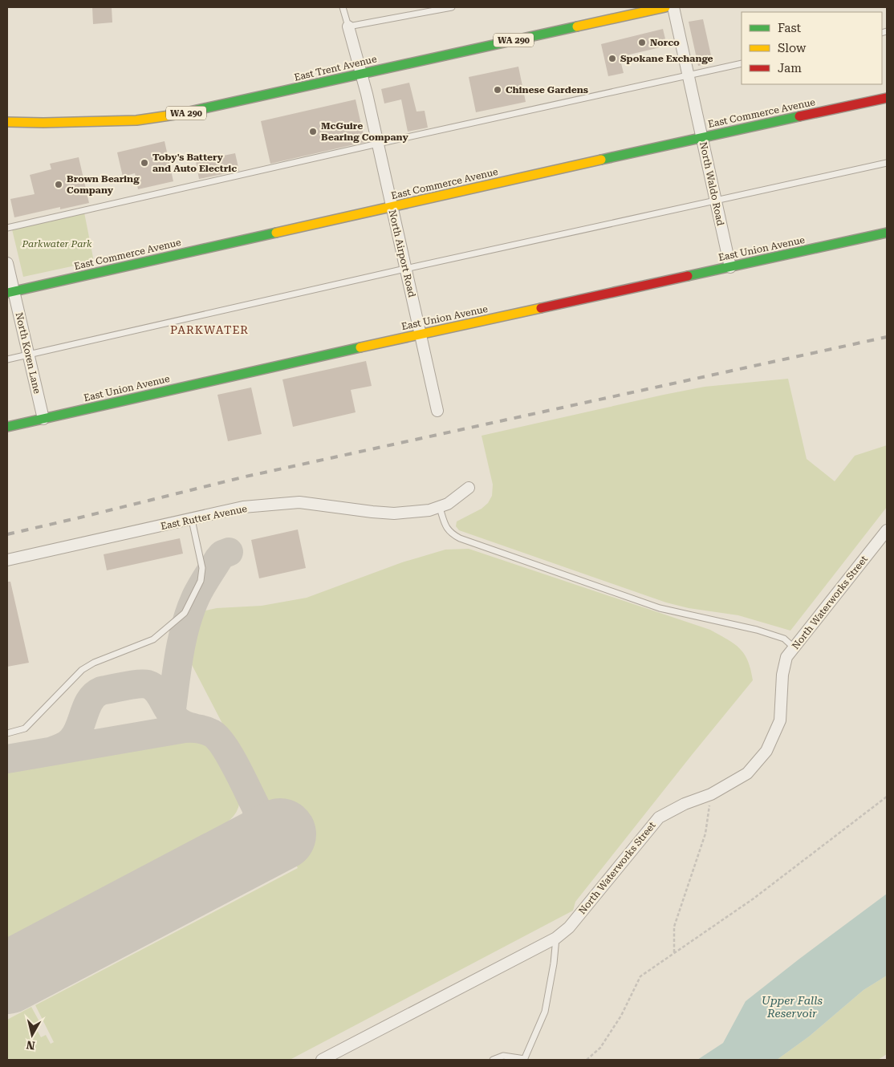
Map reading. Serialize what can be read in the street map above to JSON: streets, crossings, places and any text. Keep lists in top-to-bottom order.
{
  "streets": {
    "street": [
      "WA 290",
      "East Trent Avenue",
      "East Commerce Avenue",
      "North Waldo Road",
      "East Union Avenue",
      "North Airport Road",
      "North Koren Lane",
      "East Rutter Avenue",
      "North Waterworks Street"
    ]
  },
  "crossings": [
    ["East Trent Avenue", "North Airport Road"],
    ["East Commerce Avenue", "North Waldo Road"],
    ["East Commerce Avenue", "North Airport Road"],
    ["East Commerce Avenue", "North Koren Lane"],
    ["North Waldo Road", "East Union Avenue"],
    ["East Union Avenue", "North Airport Road"],
    ["East Union Avenue", "North Koren Lane"]
  ],
  "districts": ["PARKWATER"],
  "water": ["Upper Falls Reservoir"],
  "parks": ["Parkwater Park"],
  "places": [
    "Norco",
    "Spokane Exchange",
    "Chinese Gardens",
    "McGuire Bearing Company",
    "Toby's Battery and Auto Electric",
    "Brown Bearing Company"
  ],
  "legend": ["Fast", "Slow", "Jam"],
  "north": "bottom"
}
